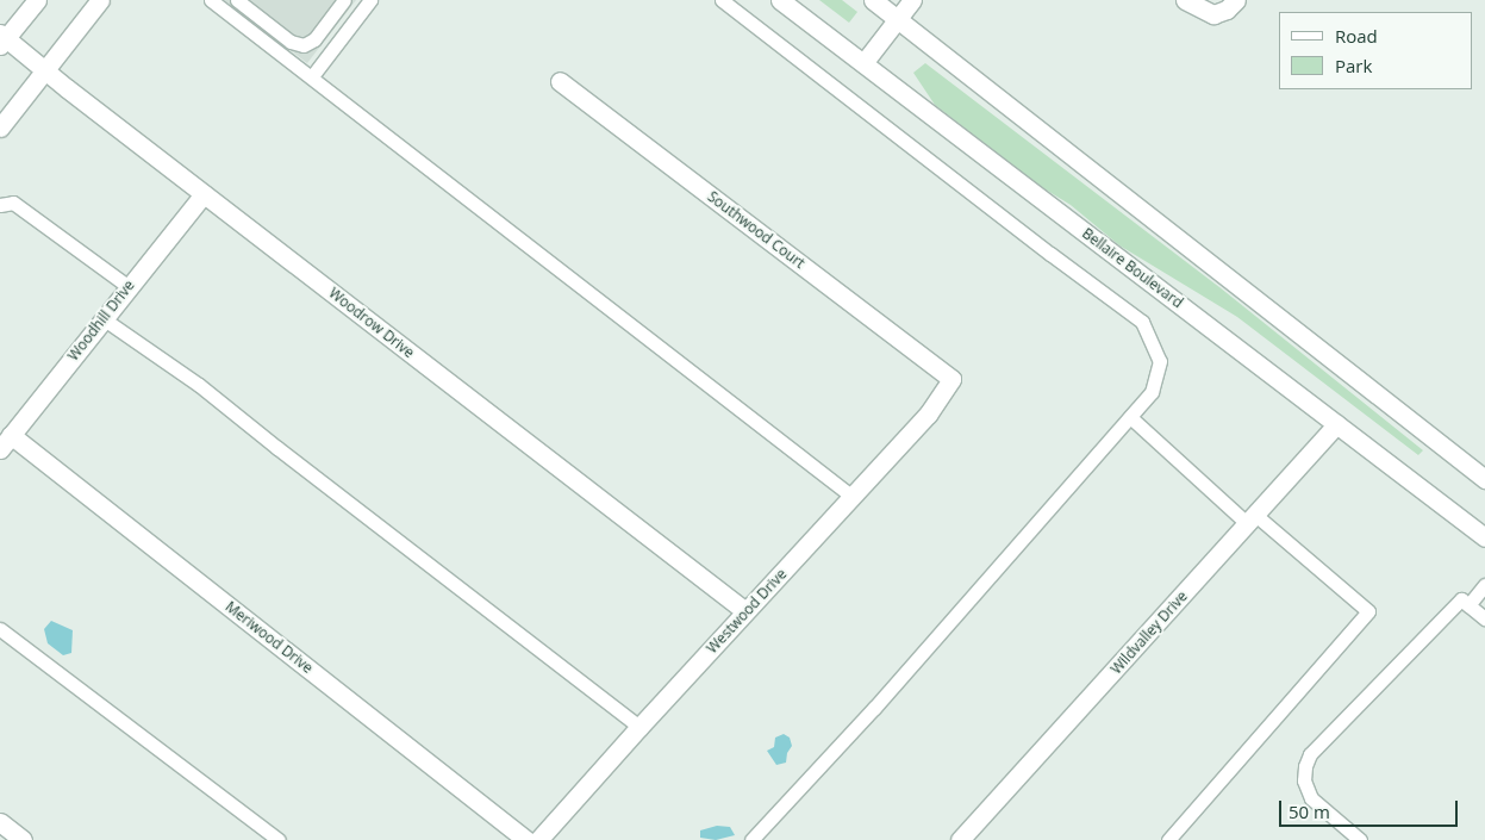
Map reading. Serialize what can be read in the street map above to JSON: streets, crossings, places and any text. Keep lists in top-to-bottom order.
{
  "streets": {
    "street": [
      "Southwood Court",
      "Bellaire Boulevard",
      "Woodhill Drive",
      "Woodrow Drive",
      "Westwood Drive",
      "Wildvalley Drive",
      "Meriwood Drive"
    ]
  },
  "crossings": [
    ["Southwood Court", "Westwood Drive"],
    ["Bellaire Boulevard", "Wildvalley Drive"],
    ["Woodhill Drive", "Woodrow Drive"],
    ["Woodhill Drive", "Meriwood Drive"],
    ["Woodrow Drive", "Westwood Drive"]
  ],
  "legend": ["Road", "Park"],
  "scale_bar": "50 m"
}
